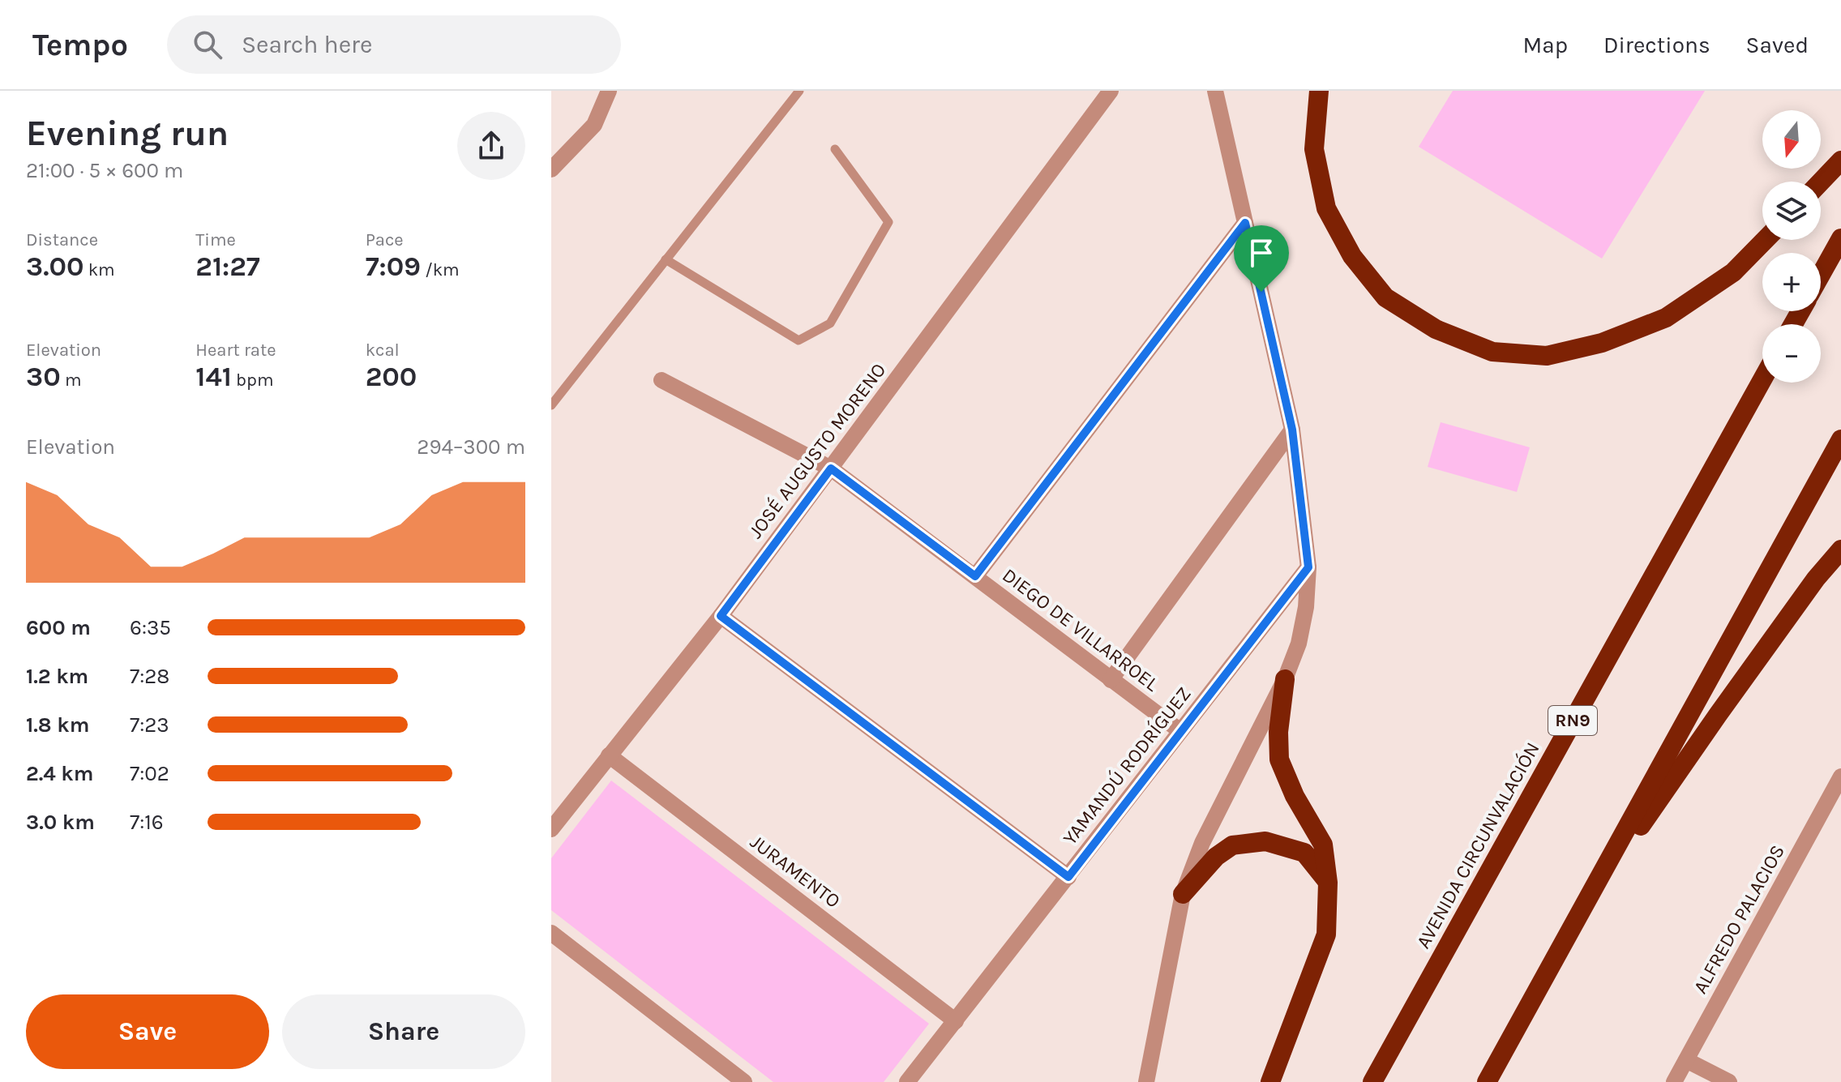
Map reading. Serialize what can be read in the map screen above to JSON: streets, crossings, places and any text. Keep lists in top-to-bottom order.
{
  "streets": {
    "highway": ["RN9", "AVENIDA CIRCUNVALACIÓN"],
    "street": [
      "JOSÉ AUGUSTO MORENO",
      "DIEGO DE VILLARROEL",
      "YAMANDÚ RODRÍGUEZ",
      "JURAMENTO",
      "ALFREDO PALACIOS"
    ]
  },
  "crossings": [
    ["JOSÉ AUGUSTO MORENO", "DIEGO DE VILLARROEL"],
    ["JOSÉ AUGUSTO MORENO", "JURAMENTO"],
    ["DIEGO DE VILLARROEL", "YAMANDÚ RODRÍGUEZ"],
    ["YAMANDÚ RODRÍGUEZ", "JURAMENTO"]
  ],
  "north": "bottom",
  "page": {
    "header": "Tempo",
    "search": "Search here",
    "nav": ["Map", "Directions", "Saved"],
    "heading": ["Evening run", "21:00 · 5 × 600 m"],
    "map_buttons": ["+", "−"],
    "stats": [
      ["Distance", "3.00 km"],
      ["Time", "21:27"],
      ["Pace", "7:09 /km"],
      ["Elevation", "30 m"],
      ["Heart rate", "141 bpm"],
      ["kcal", "200"]
    ],
    "chart": ["Elevation", "294–300 m"],
    "list": [
      {
        "name": "600 m",
        "note": "6:35"
      },
      {
        "name": "1.2 km",
        "note": "7:28"
      },
      {
        "name": "1.8 km",
        "note": "7:23"
      },
      {
        "name": "2.4 km",
        "note": "7:02"
      },
      {
        "name": "3.0 km",
        "note": "7:16"
      }
    ],
    "buttons": ["Save", "Share"]
  }
}
